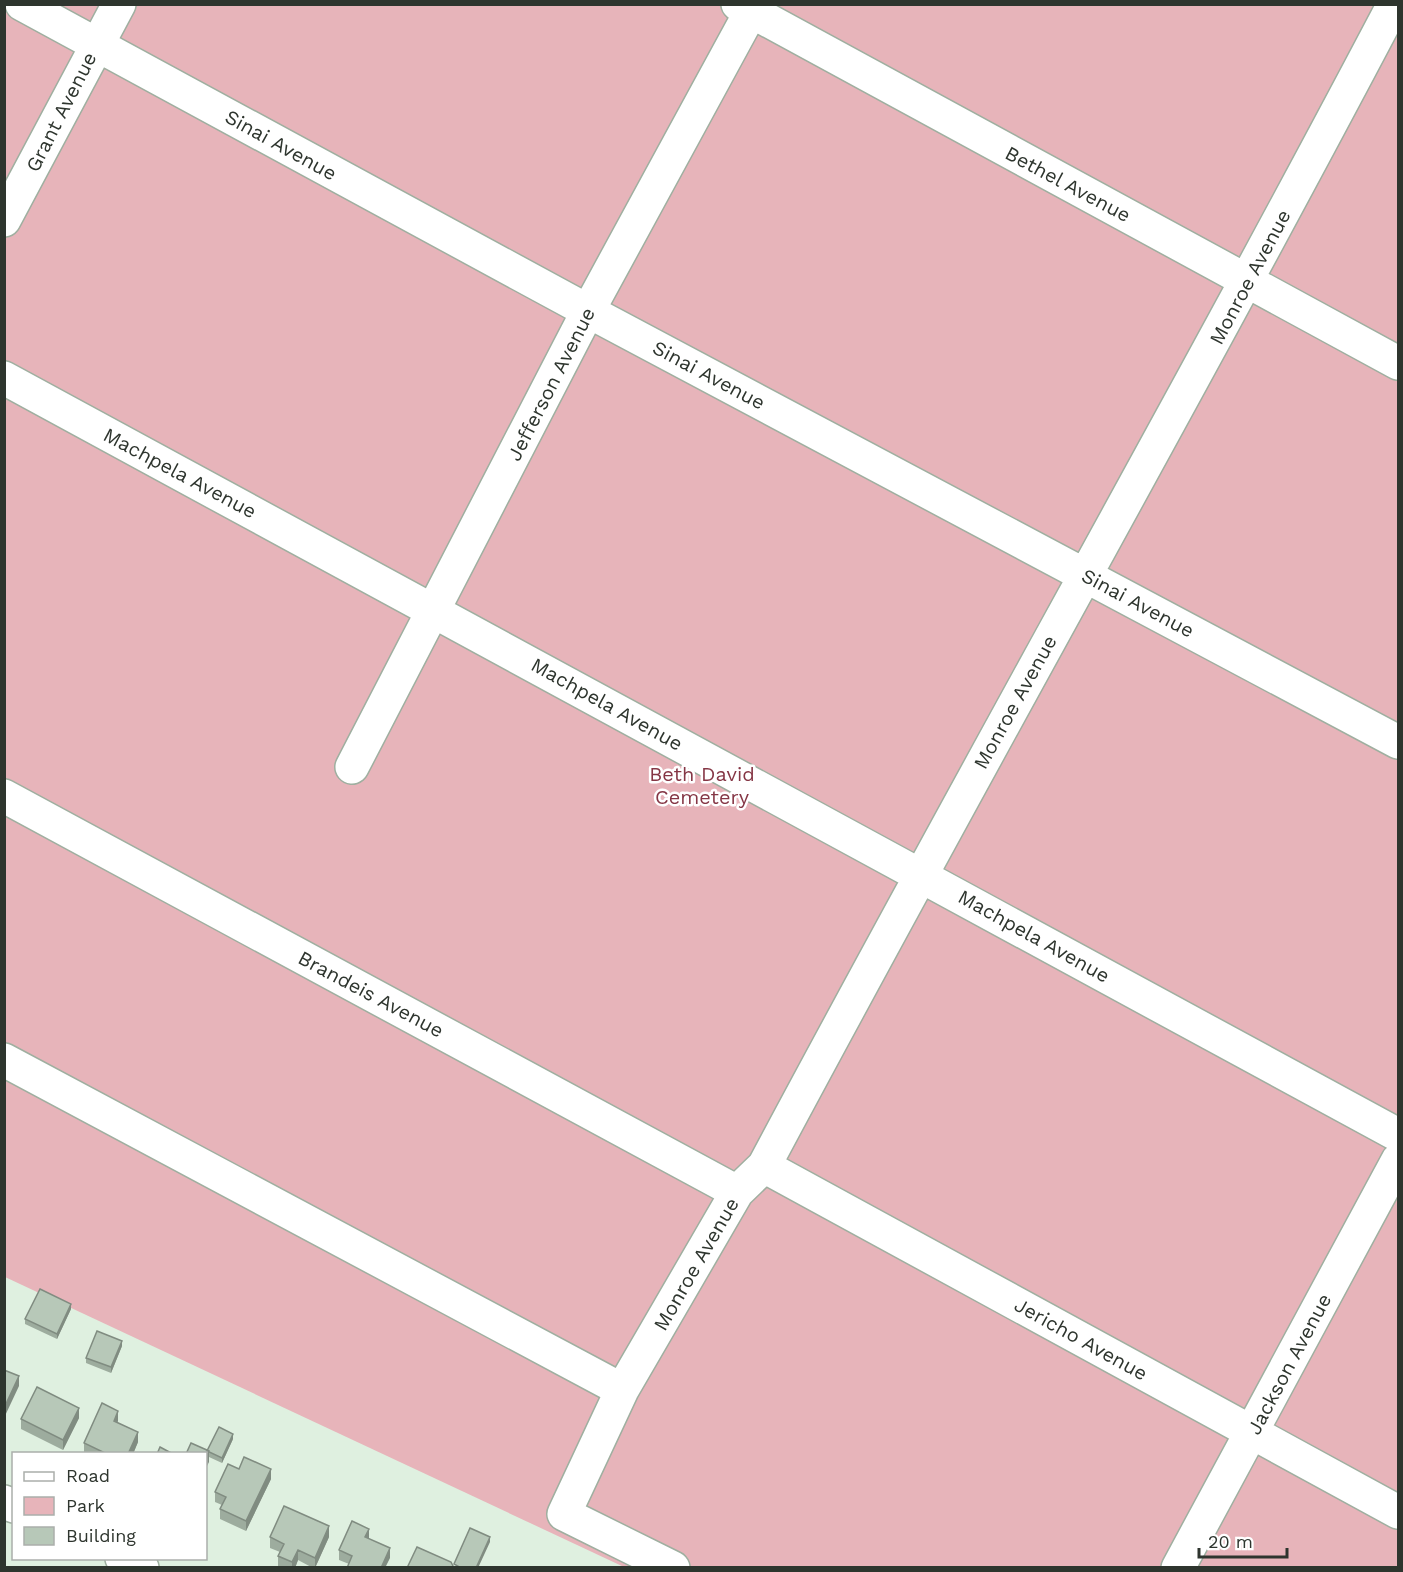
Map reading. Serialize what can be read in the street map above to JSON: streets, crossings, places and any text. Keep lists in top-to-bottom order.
{
  "streets": {
    "street": [
      "Grant Avenue",
      "Sinai Avenue",
      "Bethel Avenue",
      "Monroe Avenue",
      "Jefferson Avenue",
      "Machpela Avenue",
      "Brandeis Avenue",
      "Jericho Avenue",
      "Jackson Avenue"
    ]
  },
  "crossings": [
    ["Grant Avenue", "Sinai Avenue"],
    ["Sinai Avenue", "Monroe Avenue"],
    ["Sinai Avenue", "Jefferson Avenue"],
    ["Bethel Avenue", "Monroe Avenue"],
    ["Bethel Avenue", "Jefferson Avenue"],
    ["Monroe Avenue", "Machpela Avenue"],
    ["Monroe Avenue", "Brandeis Avenue"],
    ["Monroe Avenue", "Jericho Avenue"],
    ["Jefferson Avenue", "Machpela Avenue"],
    ["Jericho Avenue", "Jackson Avenue"]
  ],
  "parks": ["Beth David Cemetery"],
  "legend": ["Road", "Park", "Building"],
  "scale_bar": "20 m"
}
